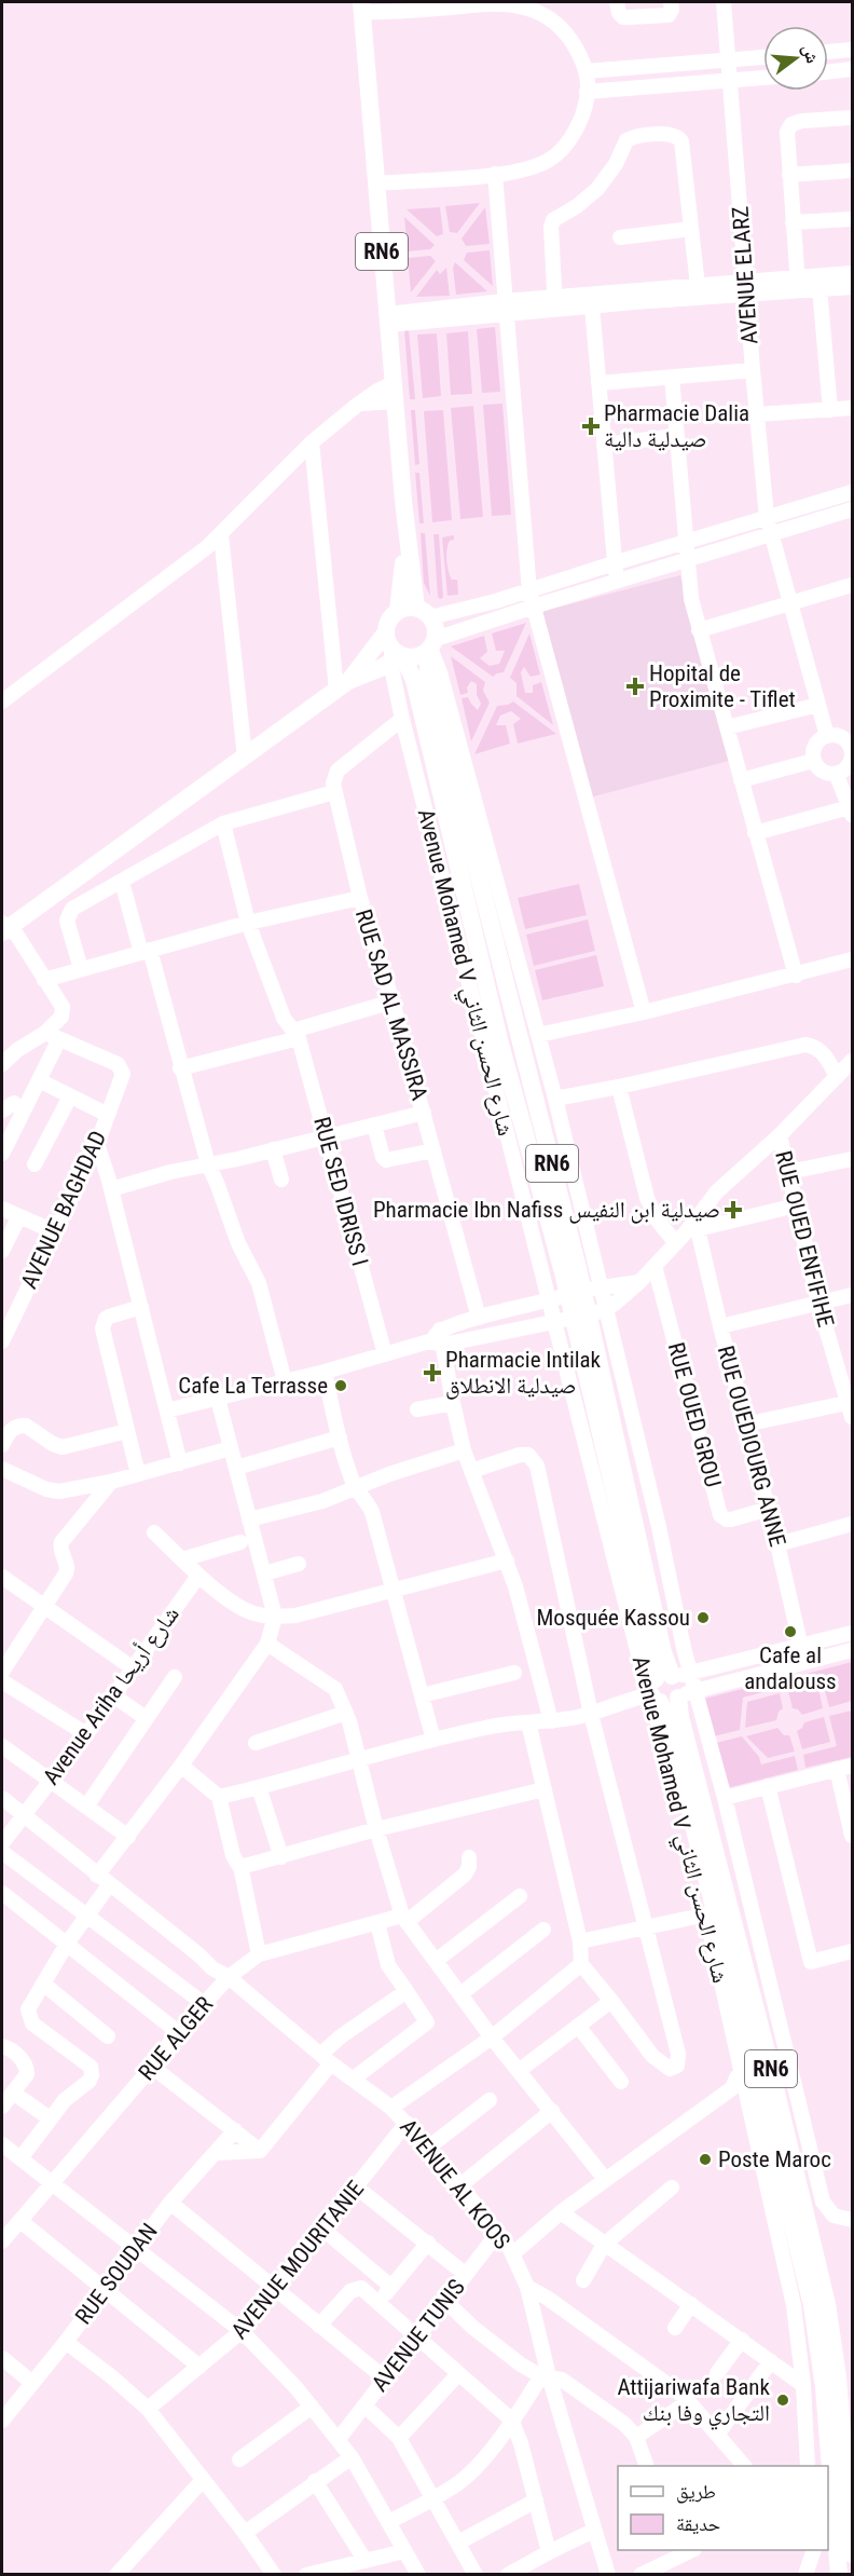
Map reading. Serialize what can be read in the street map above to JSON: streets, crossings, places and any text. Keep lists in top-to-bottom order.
{
  "streets": {
    "main road": ["RN6"],
    "street": [
      "AVENUE ELARZ",
      "Avenue Mohamed V شارع الحسن الثاني",
      "RUE SAD AL MASSIRA",
      "RUE SED IDRISS I",
      "AVENUE BAGHDAD",
      "RUE OUED ENFIFIHE",
      "RUE OUED GROU",
      "RUE OUEDIOURG ANNE",
      "Avenue Ariha شارع أريحا",
      "RUE ALGER",
      "AVENUE AL KOOS",
      "AVENUE MOURITANIE",
      "RUE SOUDAN",
      "AVENUE TUNIS"
    ]
  },
  "crossings": [
    ["RN6", "Avenue Mohamed V شارع الحسن الثاني"],
    ["RUE OUED GROU", "RUE OUEDIOURG ANNE"],
    ["Avenue Ariha شارع أريحا", "AVENUE AL KOOS"],
    ["RUE ALGER", "AVENUE AL KOOS"],
    ["AVENUE AL KOOS", "AVENUE MOURITANIE"],
    ["AVENUE AL KOOS", "AVENUE TUNIS"]
  ],
  "places": {
    "health": [
      "Pharmacie Dalia صيدلية دالية",
      "Hopital de Proximite - Tiflet",
      "Pharmacie Ibn Nafiss صيدلية ابن النفيس",
      "Pharmacie Intilak صيدلية الانطلاق"
    ],
    "other": [
      "Cafe La Terrasse",
      "Mosquée Kassou",
      "Cafe al andalouss",
      "Poste Maroc",
      "Attijariwafa Bank التجاري وفا بنك"
    ]
  },
  "legend": ["طريق", "حديقة"],
  "north": "right"
}
